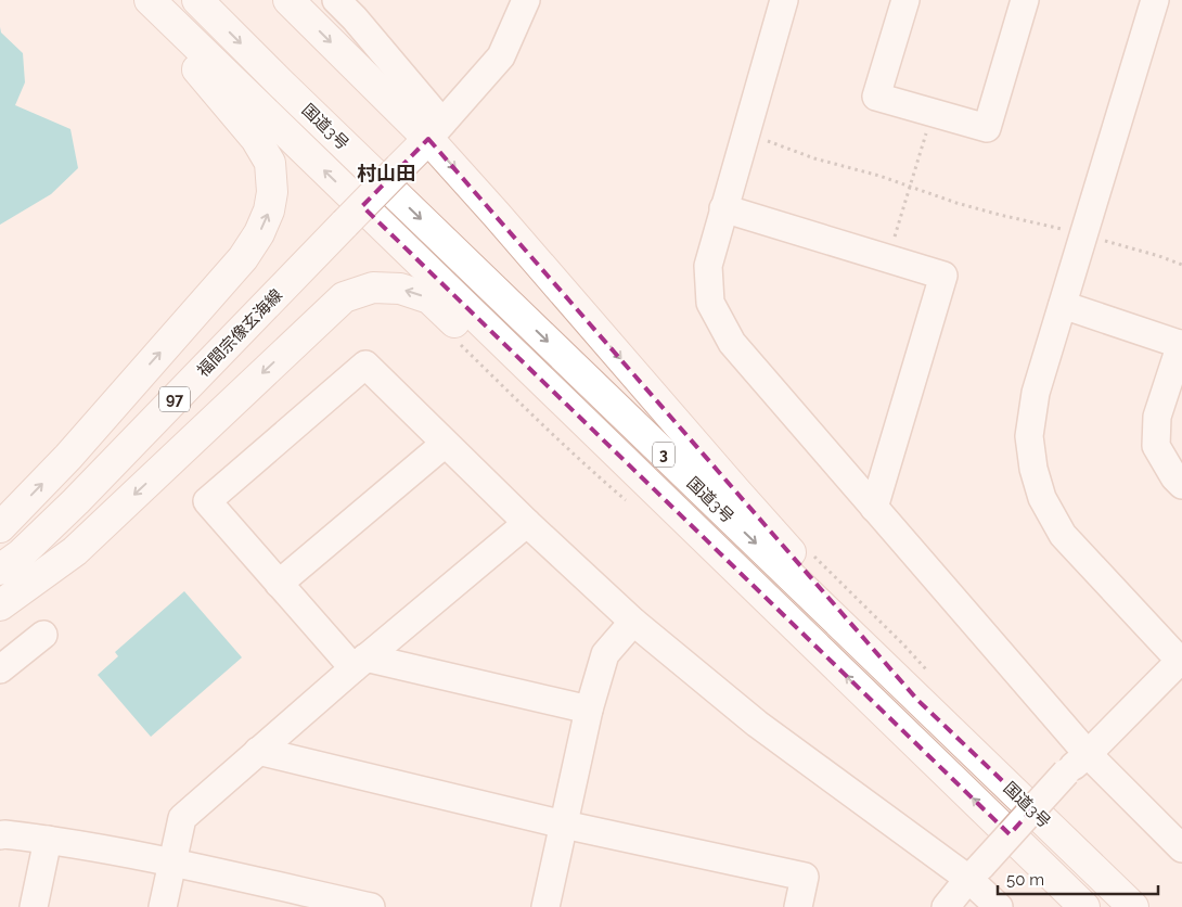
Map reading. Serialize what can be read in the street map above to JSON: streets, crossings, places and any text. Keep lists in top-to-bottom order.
{
  "streets": {
    "main road": [
      "国道3号",
      "福間宗像玄海線",
      "97",
      "3"
    ]
  },
  "districts": ["村山田"],
  "scale_bar": "50 m"
}
